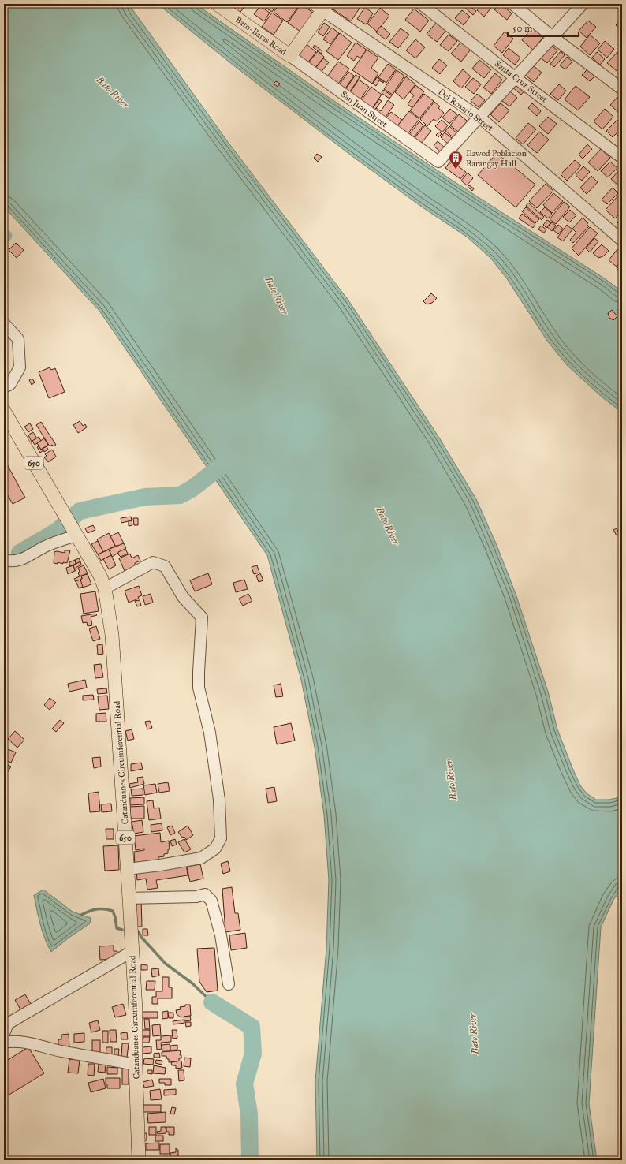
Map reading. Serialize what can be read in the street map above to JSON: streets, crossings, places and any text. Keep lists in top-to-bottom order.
{
  "streets": {
    "main road": ["Bato-Baras Road", "650", "Catanduanes Circumferential Road"],
    "street": ["Santa Cruz Street", "San Juan Street", "Del Rosario Street"]
  },
  "crossings": [
    ["Bato-Baras Road", "San Juan Street"],
    ["San Juan Street", "Del Rosario Street"]
  ],
  "water": ["Bato River"],
  "places": {
    "building": ["Ilawod Poblacion Barangay Hall"]
  },
  "scale_bar": "50 m"
}
